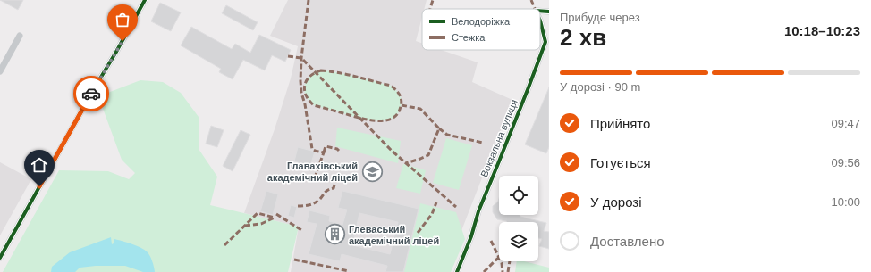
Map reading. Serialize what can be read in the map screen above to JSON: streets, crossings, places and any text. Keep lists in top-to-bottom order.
{
  "streets": {
    "street": ["Вокзальна вулиця"]
  },
  "places": {
    "school or university": ["Главахівський академічний ліцей"],
    "building": ["Глеваський академічний ліцей"]
  },
  "legend": ["Велодоріжка", "Стежка"],
  "page": {
    "heading": ["2 хв", "Прибуде через", "10:18–10:23"],
    "bar": "У дорозі · 90 m",
    "list": [
      ["Прийнято", "09:47"],
      ["Готується", "09:56"],
      ["У дорозі", "10:00"],
      "Доставлено"
    ]
  }
}
